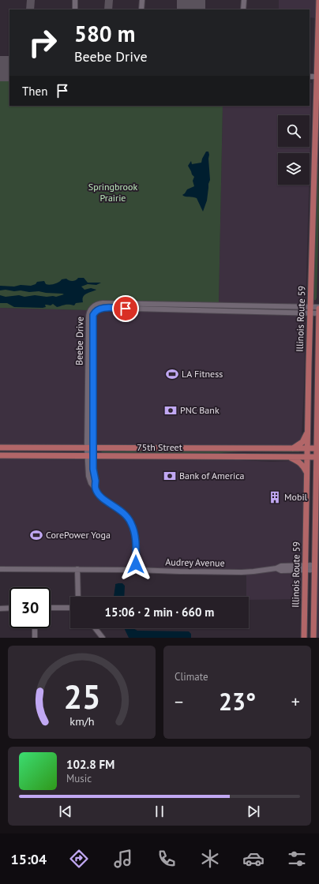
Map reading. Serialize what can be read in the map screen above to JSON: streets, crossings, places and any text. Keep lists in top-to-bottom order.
{
  "streets": {
    "main road": ["Illinois Route 59", "75th Street"],
    "street": ["Beebe Drive", "Audrey Avenue"]
  },
  "crossings": [
    ["Illinois Route 59", "Beebe Drive"],
    ["Illinois Route 59", "75th Street"],
    ["Illinois Route 59", "Audrey Avenue"],
    ["Beebe Drive", "75th Street"],
    ["Beebe Drive", "Audrey Avenue"]
  ],
  "parks": ["Springbrook Prairie"],
  "places": {
    "sports": ["LA Fitness", "CorePower Yoga"],
    "bank": ["PNC Bank", "Bank of America"],
    "building": ["Mobil"]
  },
  "page": {
    "turn": ["580 m", "Beebe Drive"],
    "then": "Then",
    "limit": "30",
    "trip": "15:06 · 2 min · 660 m",
    "tile": "Climate",
    "heat": ["−", "23°", "+"],
    "song": ["102.8 FM", "Music"],
    "tabs": "15:04",
    "gauge": ["25", "km/h"]
  }
}
